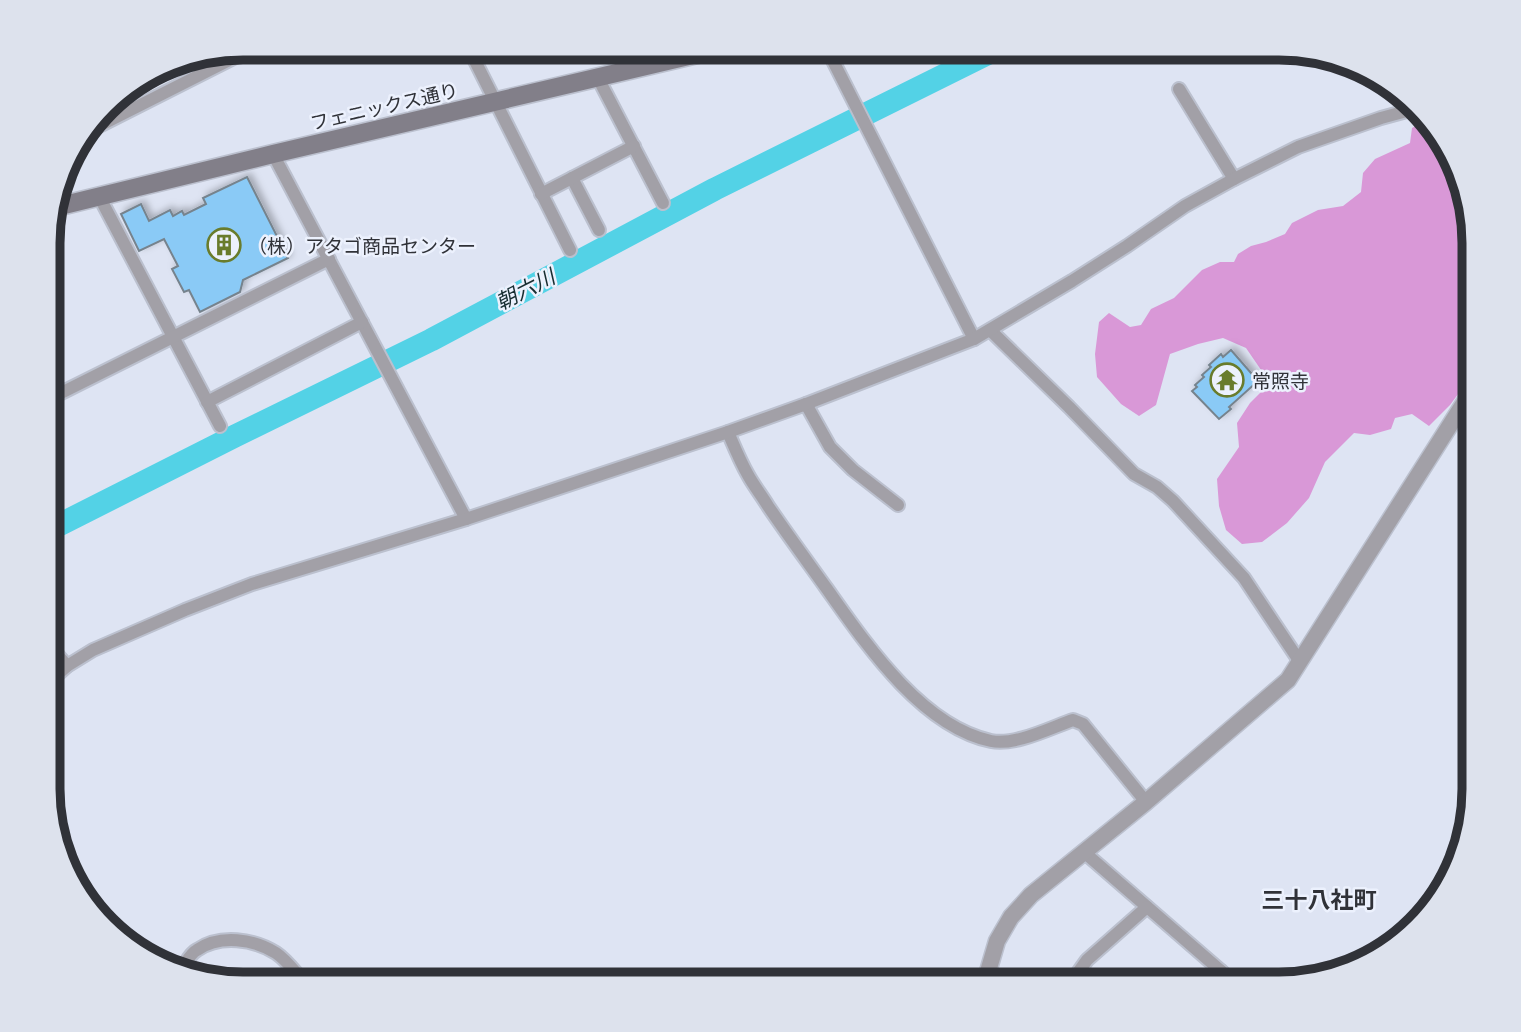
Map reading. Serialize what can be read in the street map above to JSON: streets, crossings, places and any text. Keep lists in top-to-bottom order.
{
  "streets": {
    "main road": ["フェニックス通り"]
  },
  "districts": ["三十八社町"],
  "water": ["朝六川"],
  "places": {
    "building": ["（株）アタゴ商品センター"],
    "temple": ["常照寺"]
  }
}
